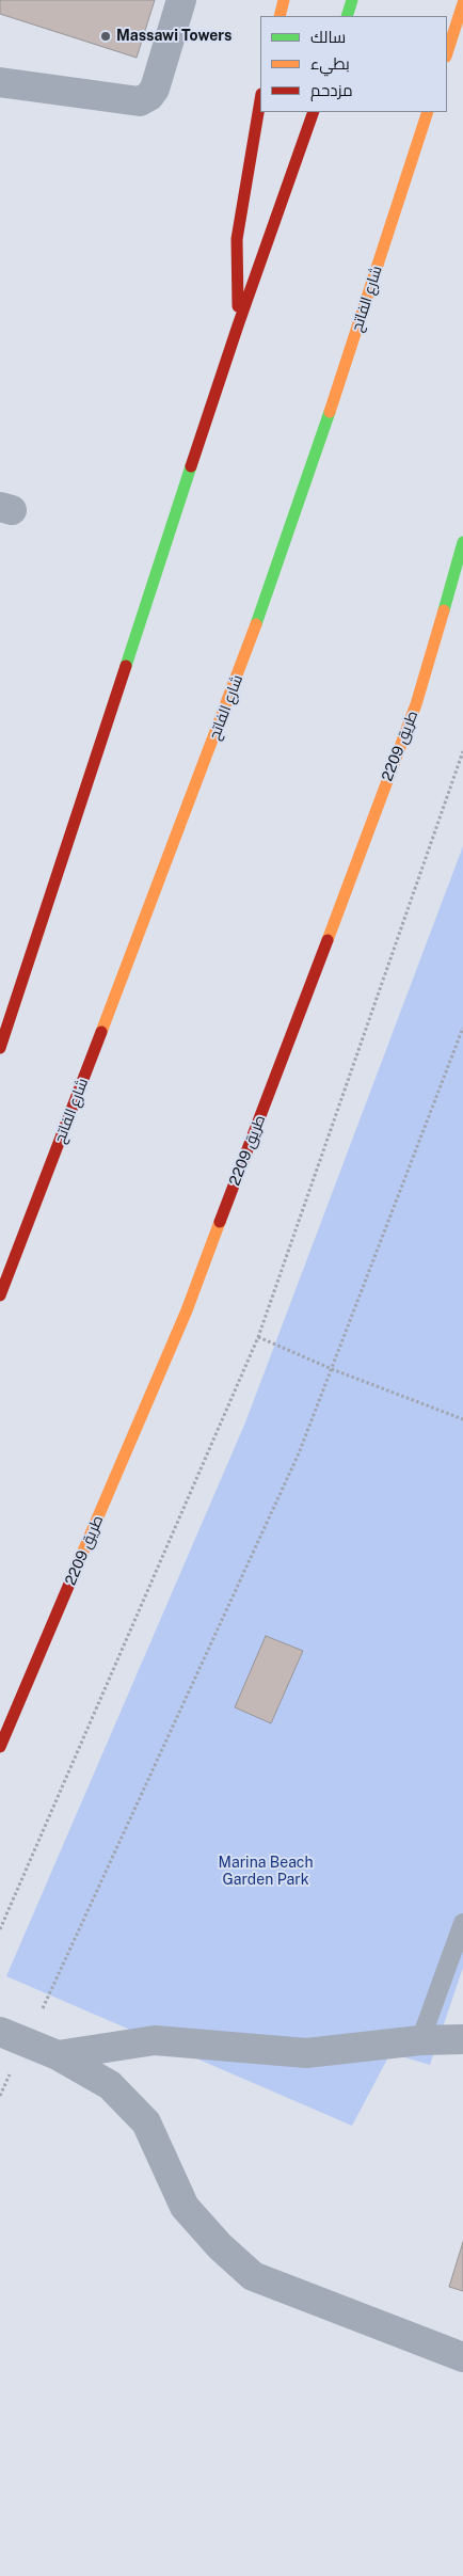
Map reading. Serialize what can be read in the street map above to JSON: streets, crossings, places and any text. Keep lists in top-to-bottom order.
{
  "streets": {
    "main road": ["شارع الفاتح", "طريق 2209"]
  },
  "parks": ["Marina Beach Garden Park"],
  "places": ["Massawi Towers"],
  "legend": ["سالك", "بطيء", "مزدحم"]
}
